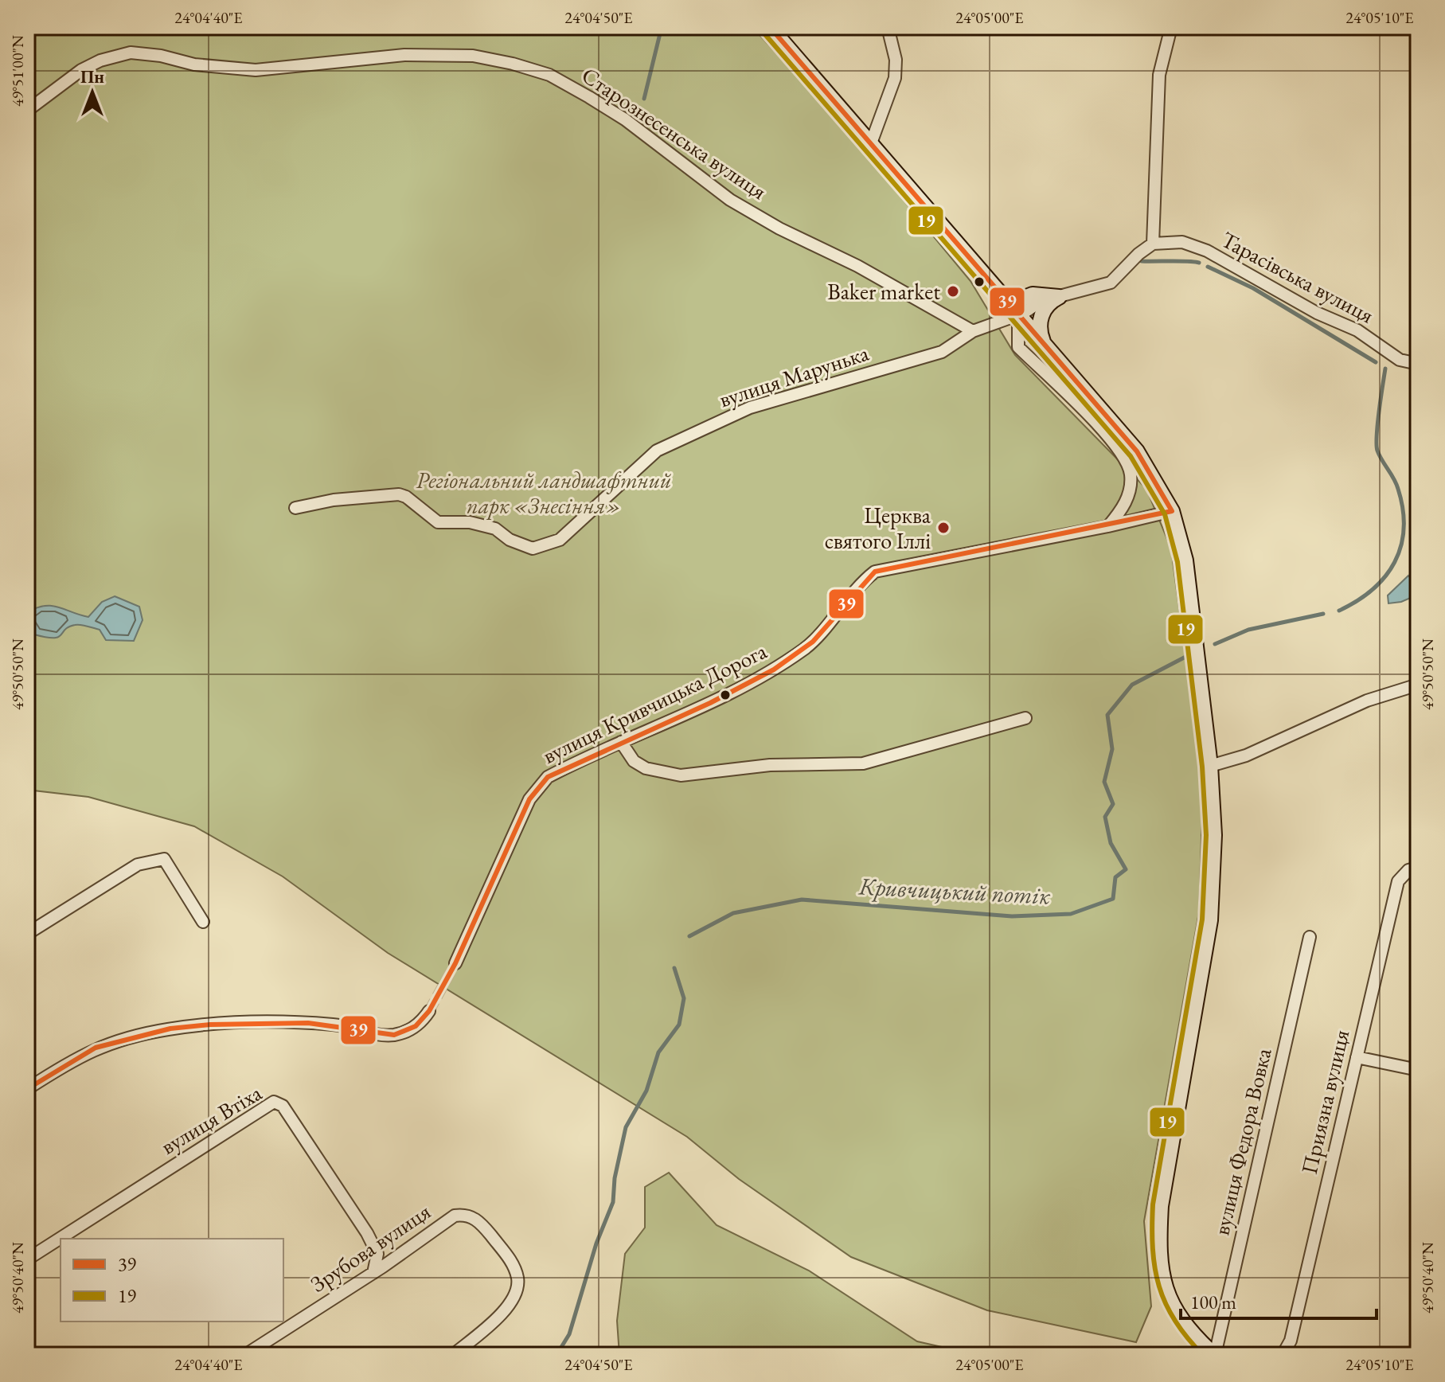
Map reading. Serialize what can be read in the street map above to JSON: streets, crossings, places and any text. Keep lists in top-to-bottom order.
{
  "streets": {
    "street": [
      "Старознесенська вулиця",
      "Тарасівська вулиця",
      "вулиця Марунька",
      "вулиця Кривчицька Дорога",
      "Приязна вулиця",
      "вулиця Втіха",
      "вулиця Федора Вовка",
      "Зрубова вулиця"
    ]
  },
  "crossings": [
    ["Старознесенська вулиця", "вулиця Марунька"],
    ["вулиця Втіха", "Зрубова вулиця"]
  ],
  "water": ["Кривчицький потік"],
  "parks": ["Регіональний ландшафтний парк «Знесіння»"],
  "places": ["Baker market", "Церква святого Іллі"],
  "lines": ["transit line 39", "transit line 19"],
  "legend": ["39", "19"],
  "scale_bar": "100 m",
  "north": "top",
  "coordinates": [
    "24°04'40\"E",
    "24°04'50\"E",
    "24°05'00\"E",
    "24°05'10\"E",
    "49°51'00\"N",
    "49°50'50\"N",
    "49°50'40\"N"
  ]
}
